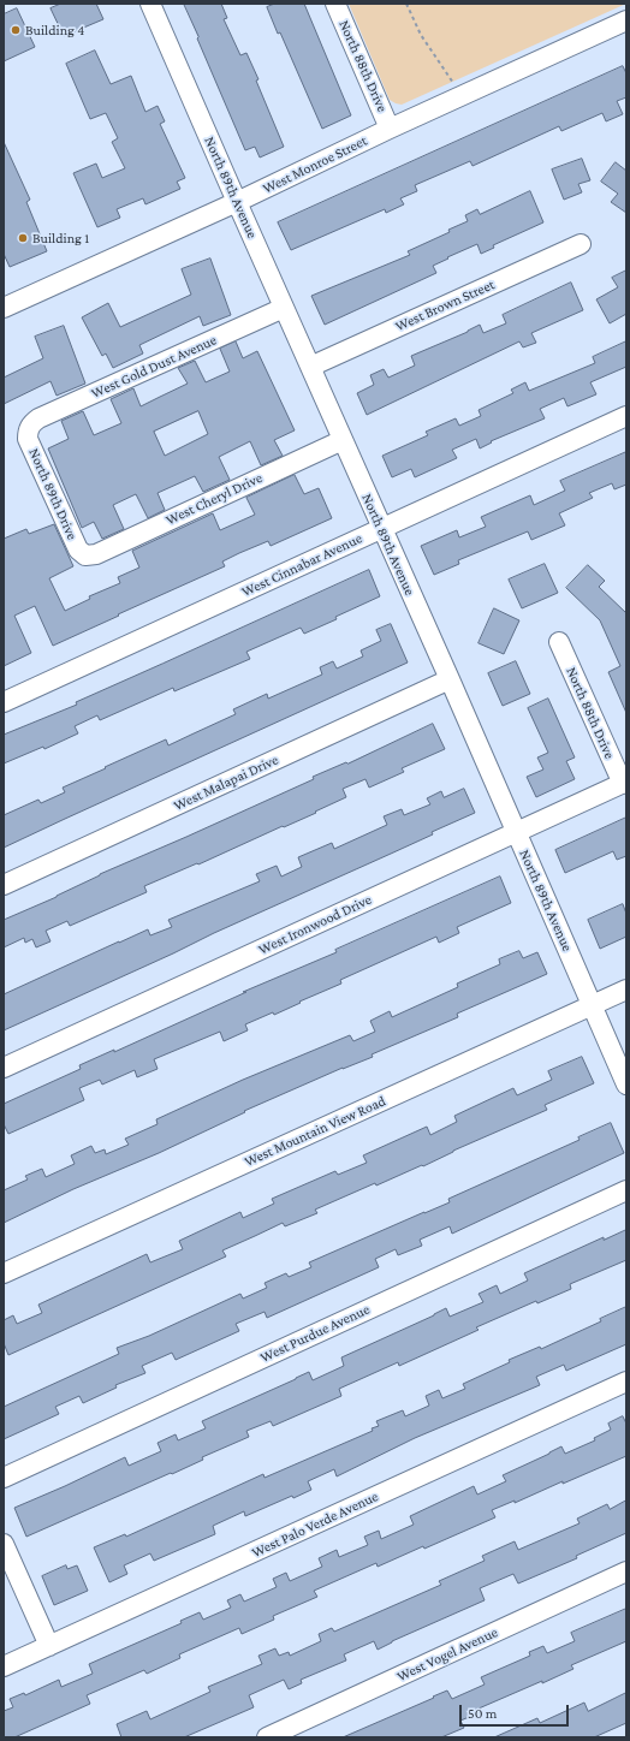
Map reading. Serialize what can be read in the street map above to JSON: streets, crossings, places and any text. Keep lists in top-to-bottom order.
{
  "streets": {
    "street": [
      "North 88th Drive",
      "West Monroe Street",
      "North 89th Avenue",
      "West Brown Street",
      "West Gold Dust Avenue",
      "North 89th Drive",
      "West Cheryl Drive",
      "West Cinnabar Avenue",
      "West Malapai Drive",
      "West Ironwood Drive",
      "West Mountain View Road",
      "West Purdue Avenue",
      "West Palo Verde Avenue",
      "West Vogel Avenue"
    ]
  },
  "crossings": [
    ["North 88th Drive", "West Monroe Street"],
    ["North 88th Drive", "West Ironwood Drive"],
    ["West Monroe Street", "North 89th Avenue"],
    ["North 89th Avenue", "West Brown Street"],
    ["North 89th Avenue", "West Gold Dust Avenue"],
    ["North 89th Avenue", "West Cheryl Drive"],
    ["North 89th Avenue", "West Cinnabar Avenue"],
    ["North 89th Avenue", "West Malapai Drive"],
    ["North 89th Avenue", "West Ironwood Drive"],
    ["North 89th Avenue", "West Mountain View Road"],
    ["West Gold Dust Avenue", "North 89th Drive"],
    ["North 89th Drive", "West Cheryl Drive"]
  ],
  "places": ["Building 4", "Building 1"],
  "scale_bar": "50 m"
}
